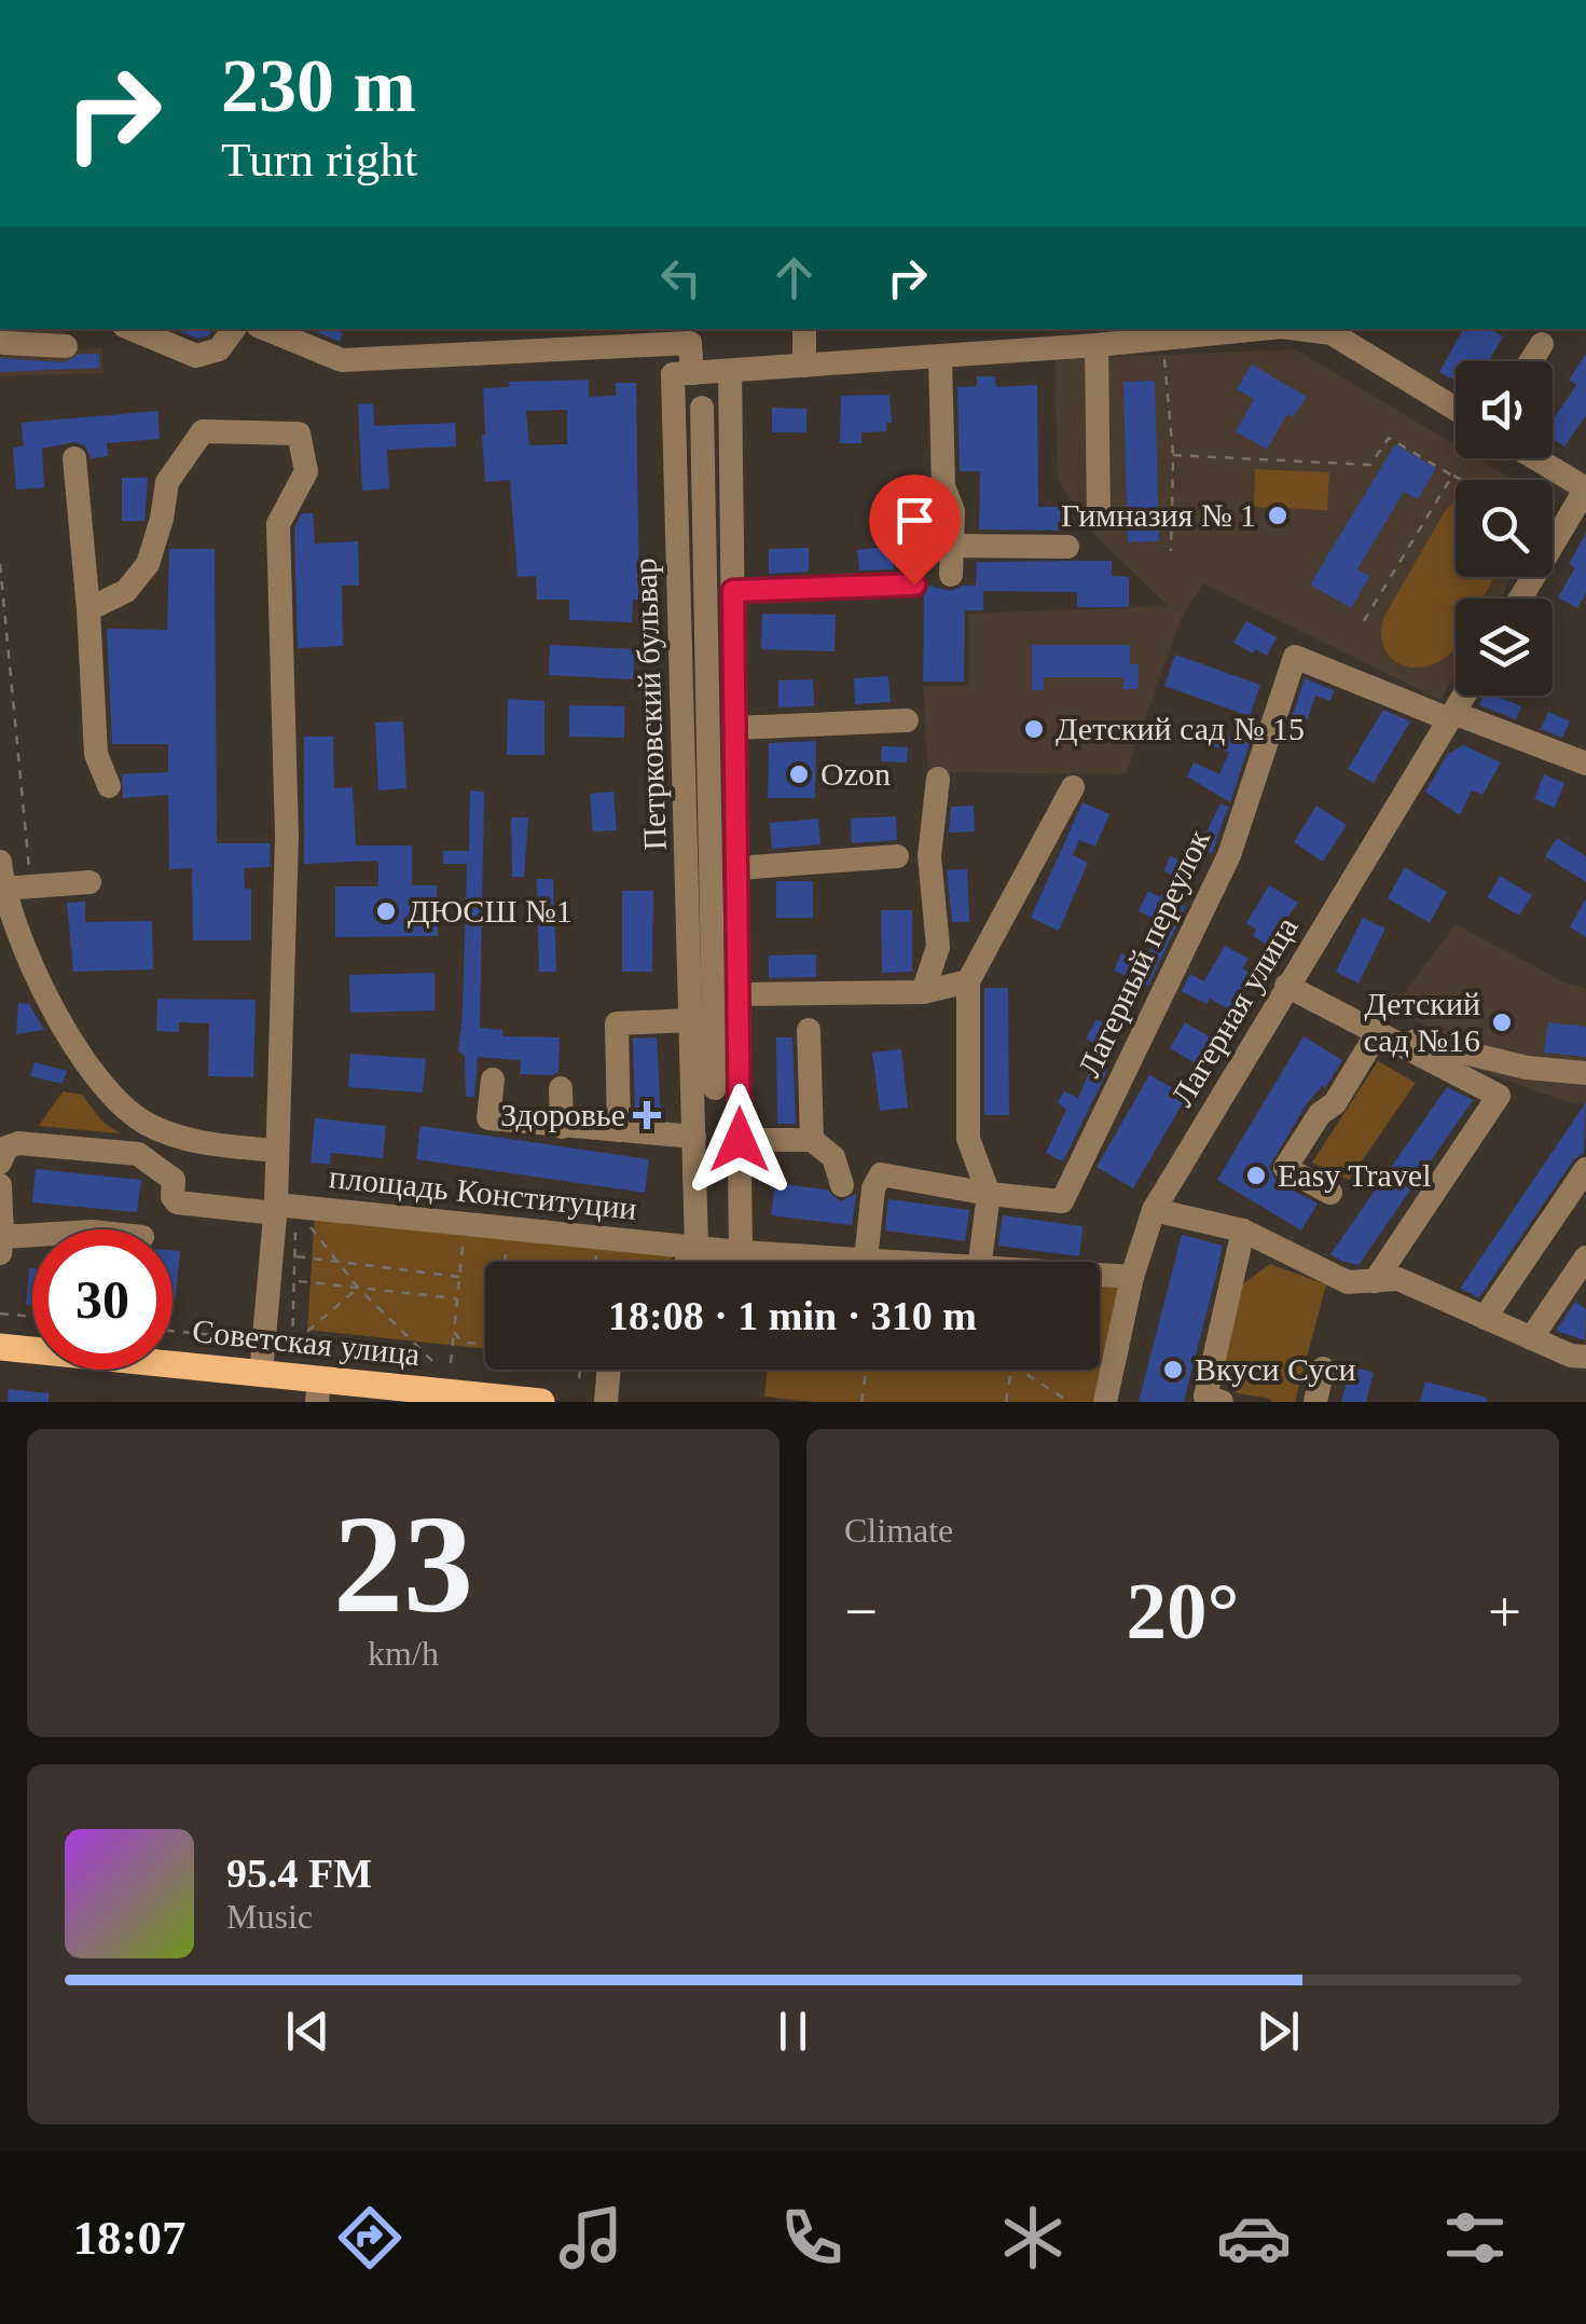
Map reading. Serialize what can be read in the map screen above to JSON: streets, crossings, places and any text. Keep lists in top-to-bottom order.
{
  "streets": {
    "main road": ["Советская улица"],
    "street": [
      "Петрковский бульвар",
      "Лагерный переулок",
      "Лагерная улица",
      "площадь Конституции"
    ]
  },
  "crossings": [
    ["Лагерный переулок", "Лагерная улица"],
    ["Лагерная улица", "площадь Конституции"]
  ],
  "places": {
    "other": [
      "Гимназия № 1",
      "Детский сад № 15",
      "Ozon",
      "ДЮСШ №1",
      "Детский сад №16",
      "Easy Travel",
      "Вкуси Суси"
    ],
    "health": ["Здоровье"]
  },
  "page": {
    "turn": ["230 m", "Turn right"],
    "limit": "30",
    "trip": "18:08 · 1 min · 310 m",
    "tile": [
      ["23", "km/h"],
      "Climate"
    ],
    "heat": ["−", "20°", "+"],
    "song": ["95.4 FM", "Music"],
    "tabs": "18:07"
  }
}
